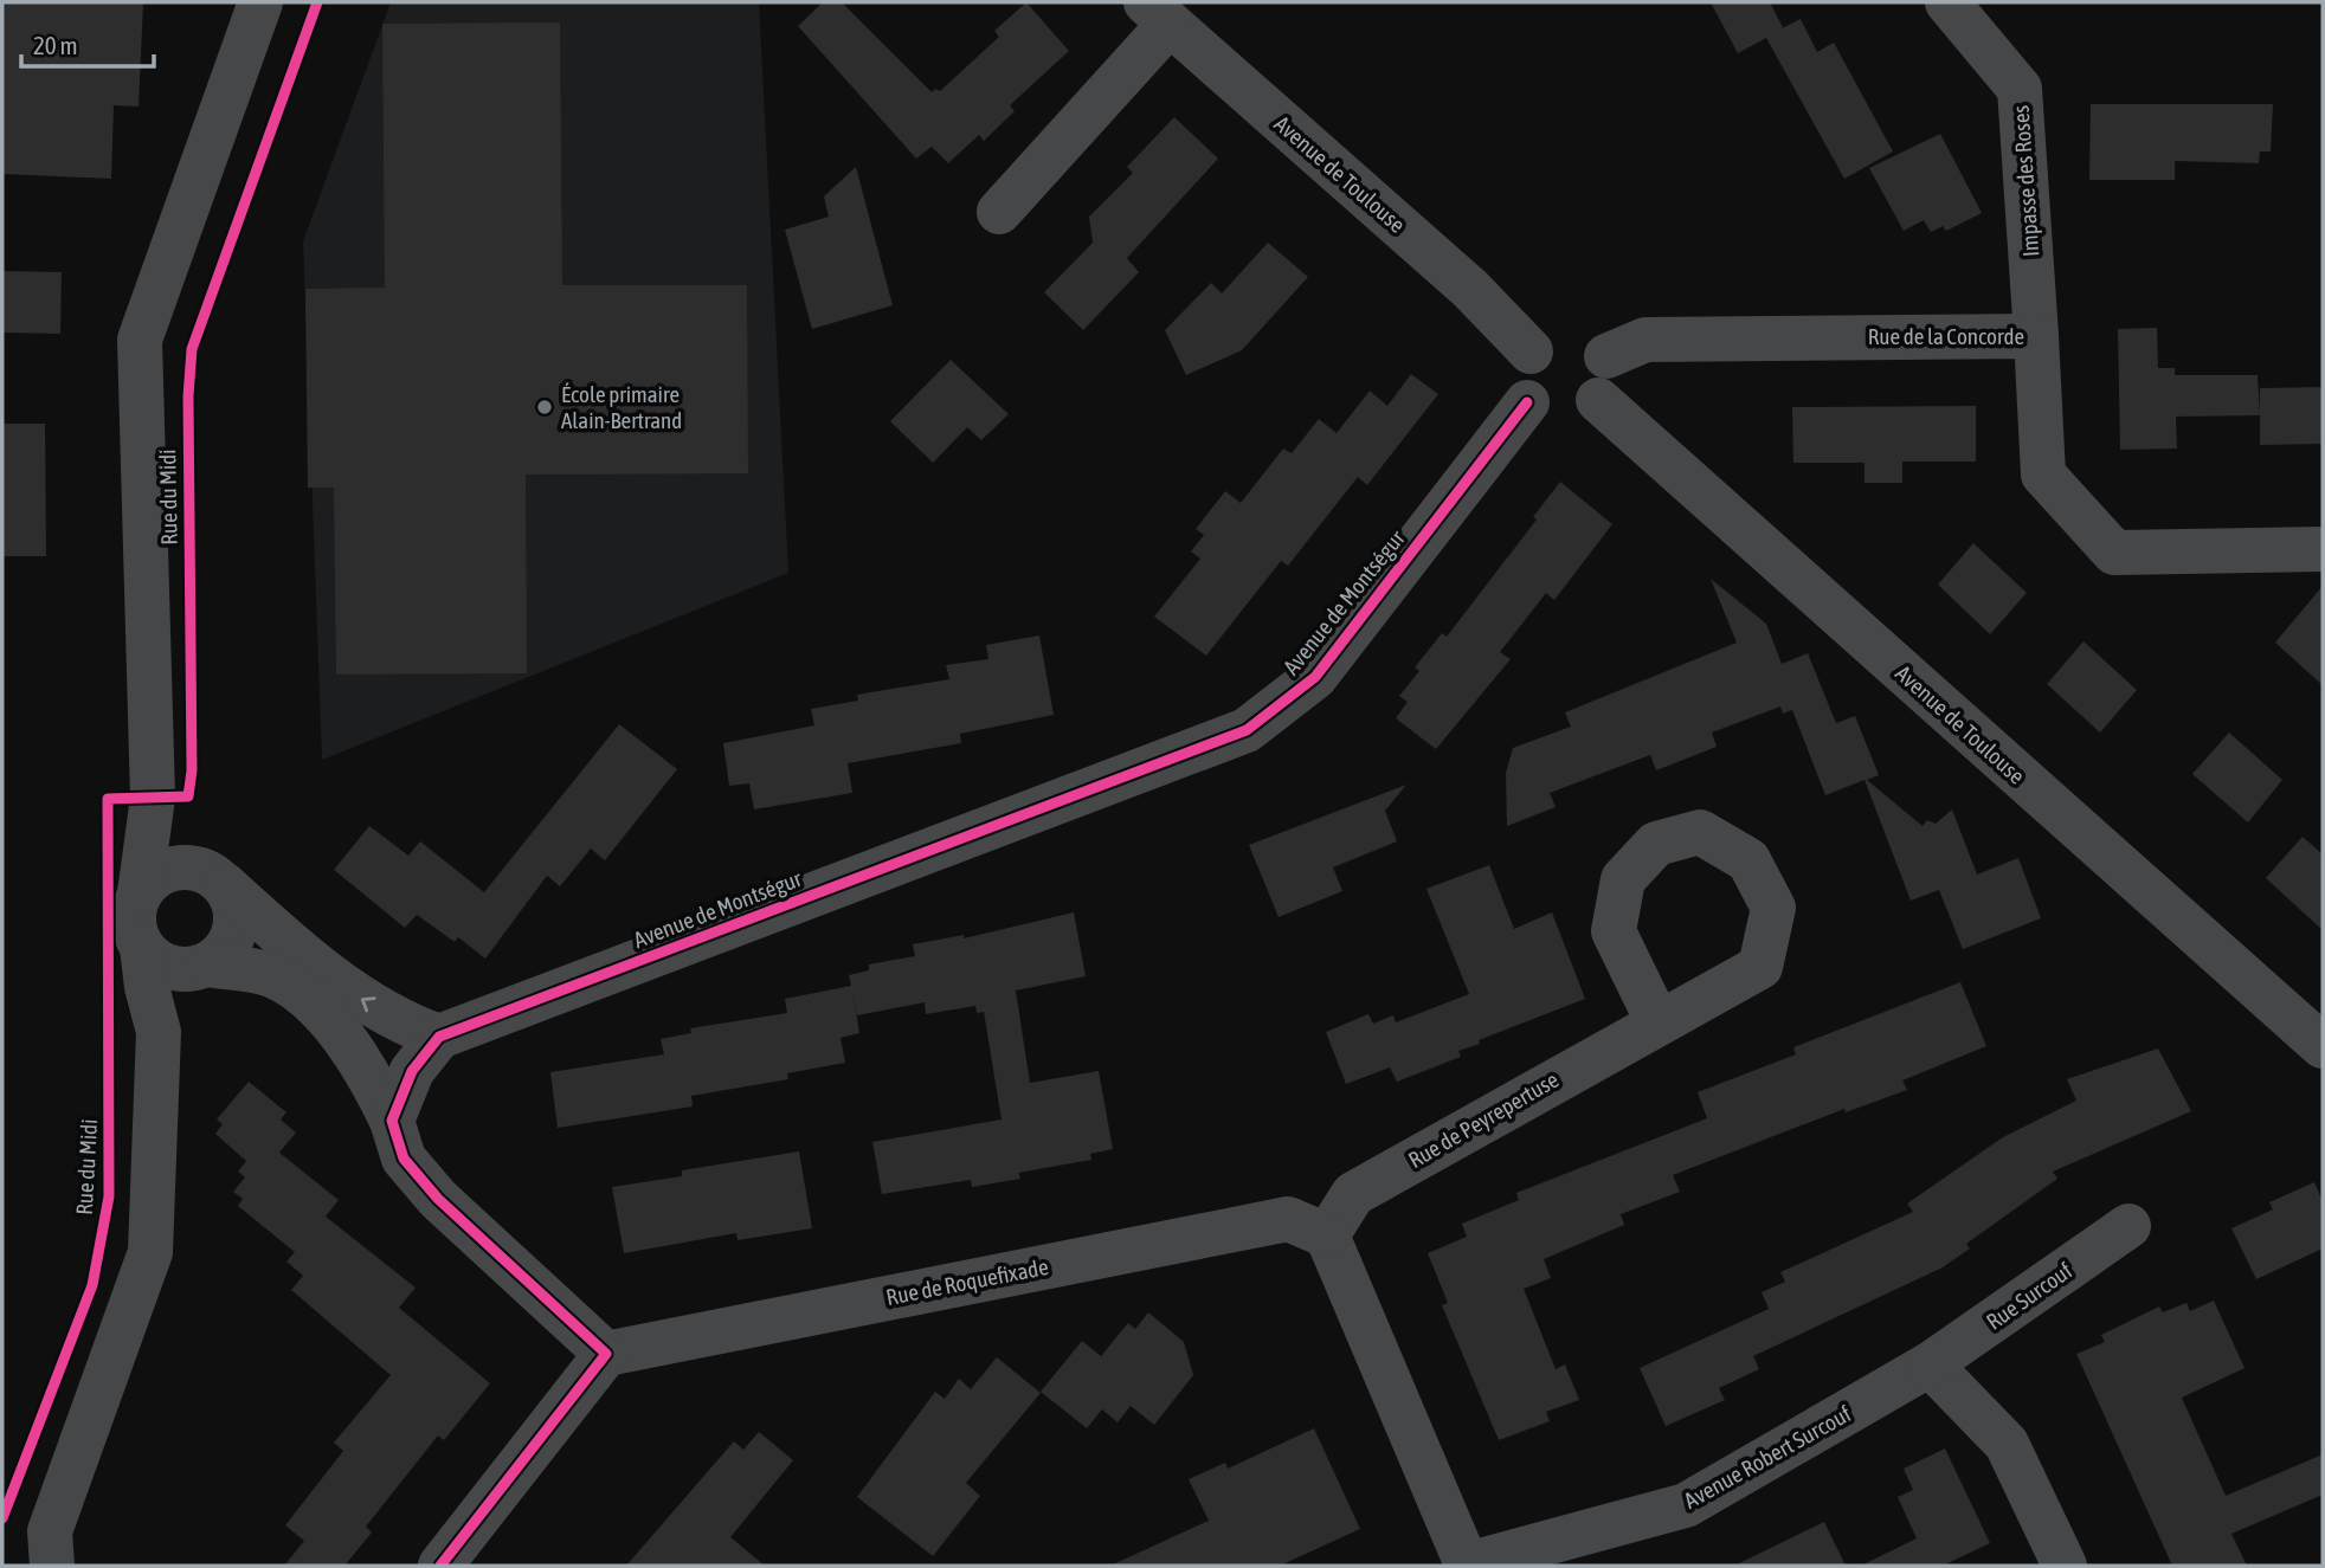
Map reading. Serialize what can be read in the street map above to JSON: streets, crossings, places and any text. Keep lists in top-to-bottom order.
{
  "streets": {
    "street": [
      "Avenue de Toulouse",
      "Impasse des Roses",
      "Rue de la Concorde",
      "Rue du Midi",
      "Avenue de Montségur",
      "Rue de Peyrepertuse",
      "Rue de Roquefixade",
      "Rue Surcouf",
      "Avenue Robert Surcouf"
    ]
  },
  "crossings": [
    ["Avenue de Toulouse", "Rue de la Concorde"],
    ["Avenue de Toulouse", "Avenue de Montségur"],
    ["Impasse des Roses", "Rue de la Concorde"],
    ["Rue de la Concorde", "Avenue de Montségur"],
    ["Rue de Peyrepertuse", "Rue de Roquefixade"],
    ["Rue de Peyrepertuse", "Avenue Robert Surcouf"],
    ["Rue de Roquefixade", "Avenue Robert Surcouf"],
    ["Rue Surcouf", "Avenue Robert Surcouf"]
  ],
  "places": ["École primaire Alain-Bertrand"],
  "scale_bar": "20 m"
}
